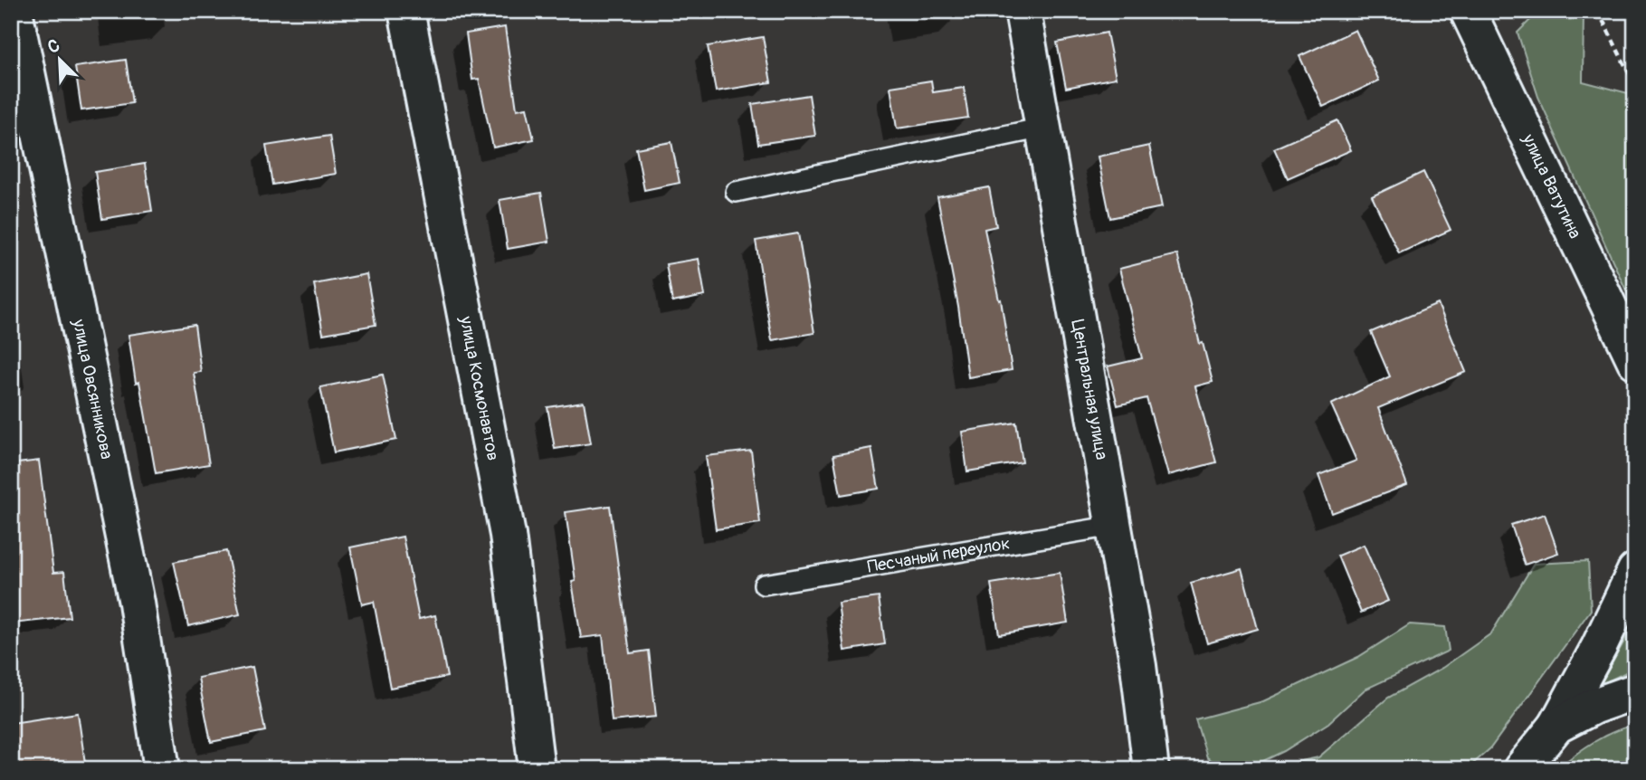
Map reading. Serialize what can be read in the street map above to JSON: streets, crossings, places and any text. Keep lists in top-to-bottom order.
{
  "streets": {
    "street": [
      "улица Ватутина",
      "улица Овсянникова",
      "улица Космонавтов",
      "Центральная улица"
    ],
    "lane": ["Песчаный переулок"]
  },
  "crossings": [
    ["Центральная улица", "Песчаный переулок"]
  ],
  "north": "top left"
}
